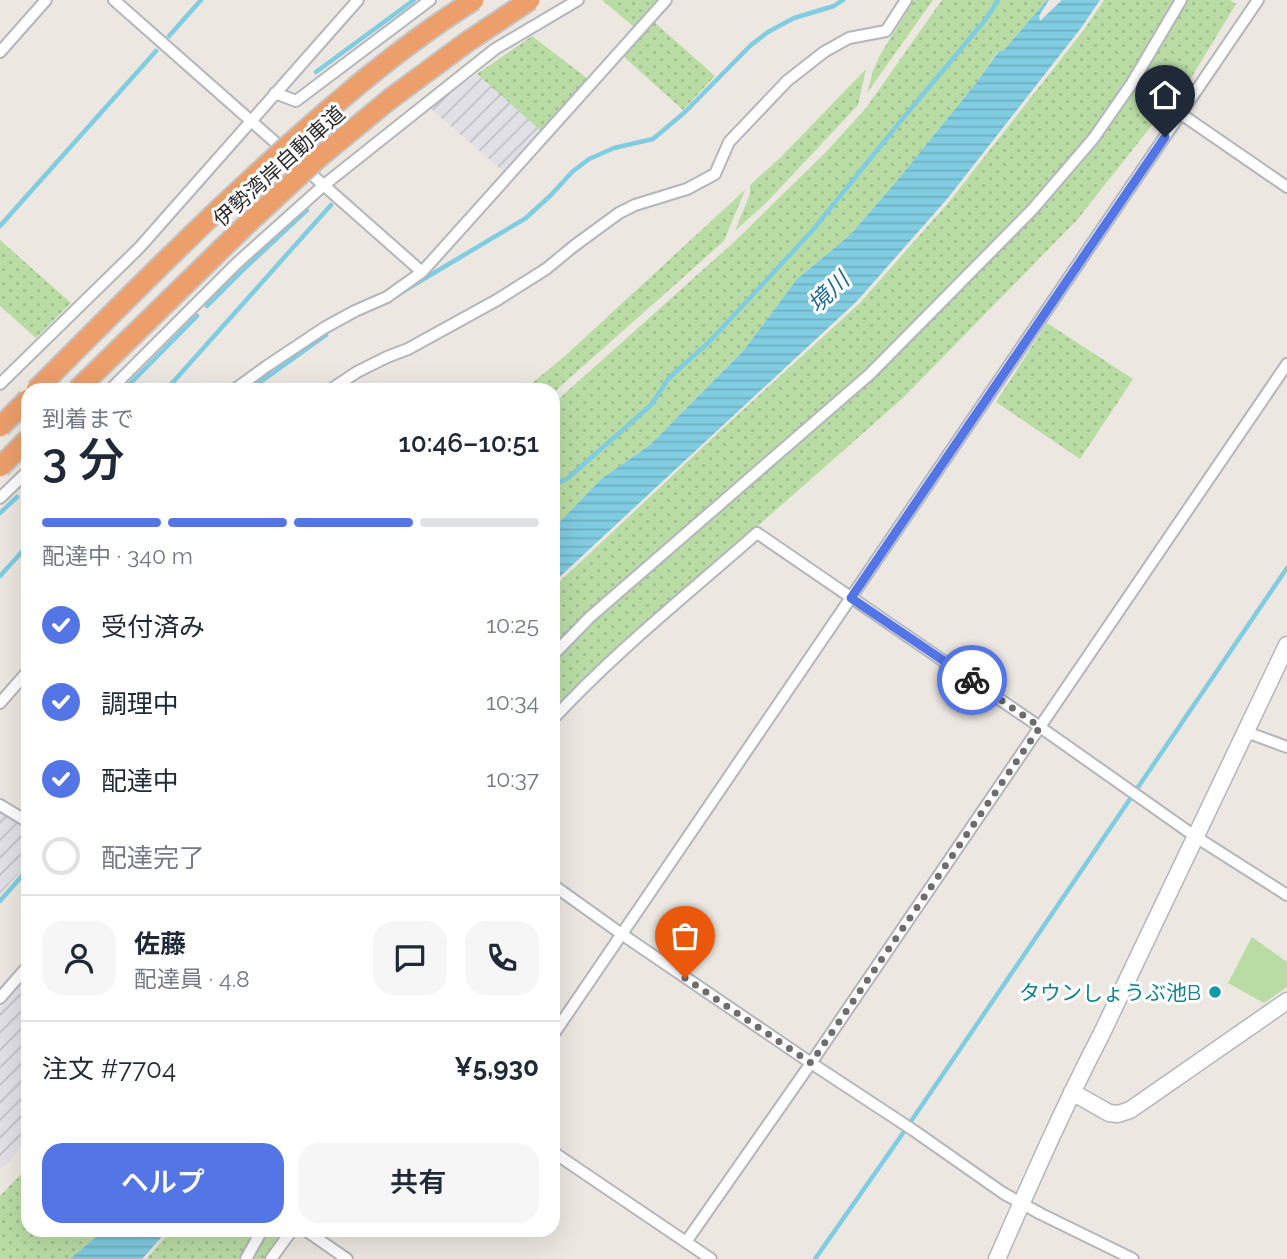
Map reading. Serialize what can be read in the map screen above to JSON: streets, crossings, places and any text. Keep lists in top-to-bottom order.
{
  "streets": {
    "highway": ["伊勢湾岸自動車道"]
  },
  "water": ["境川"],
  "places": ["タウンしょうぶ池B"],
  "page": {
    "heading": ["3 分", "到着まで", "10:46–10:51"],
    "panel": [
      "佐藤",
      "配達員 · 4.8",
      "注文 #7704",
      "¥5,930"
    ],
    "bar": "配達中 · 340 m",
    "list": [
      ["受付済み", "10:25"],
      ["調理中", "10:34"],
      ["配達中", "10:37"],
      "配達完了"
    ],
    "buttons": ["ヘルプ", "共有"]
  }
}
